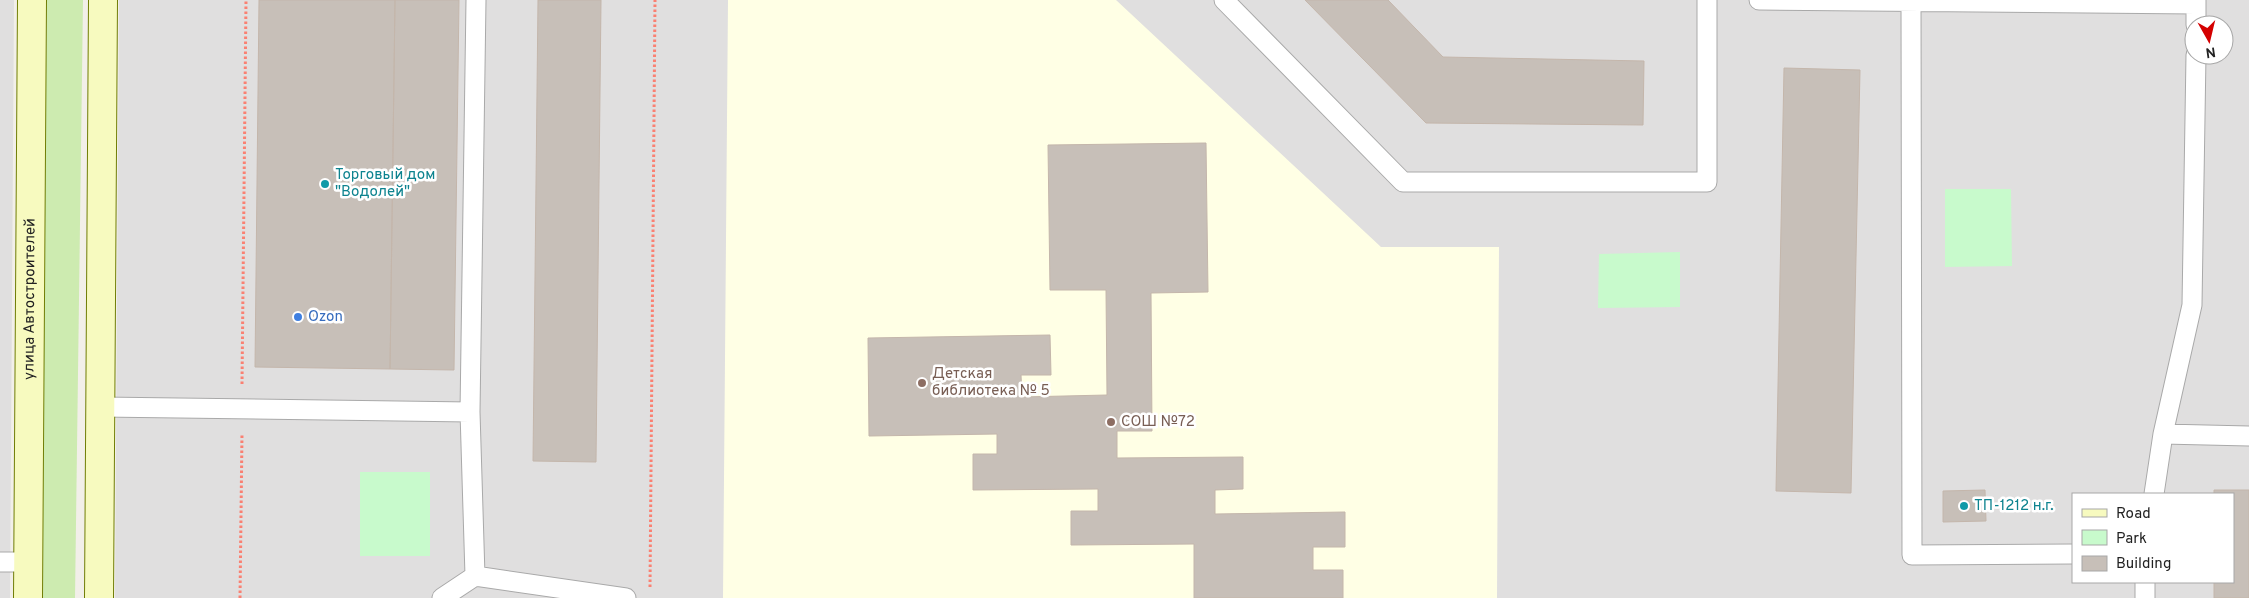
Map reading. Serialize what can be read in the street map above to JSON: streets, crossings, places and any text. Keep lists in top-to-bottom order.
{
  "streets": {
    "main road": ["улица Автостроителей"]
  },
  "places": [
    "Торговый дом \"Водолей\"",
    "Ozon",
    "Детская библиотека № 5",
    "СОШ №72",
    "ТП-1212 н.г."
  ],
  "legend": ["Road", "Park", "Building"],
  "north": "bottom"
}
